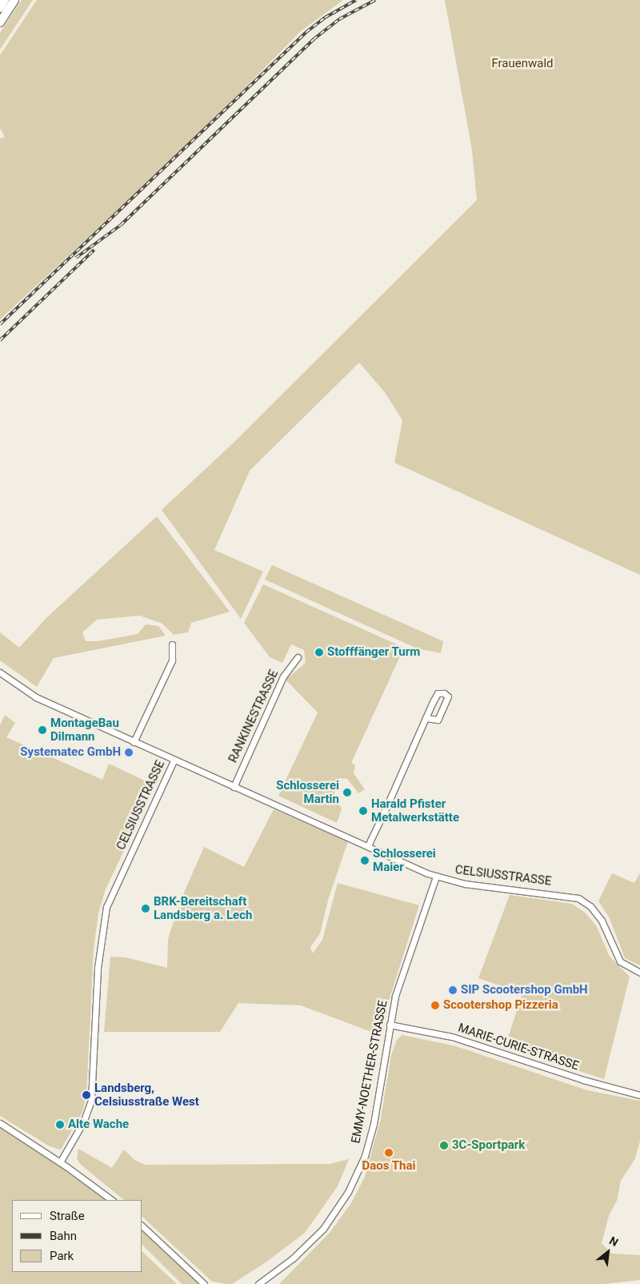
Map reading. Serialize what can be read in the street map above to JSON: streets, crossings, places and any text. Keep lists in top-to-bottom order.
{
  "streets": {
    "street": [
      "RANKINESTRASSE",
      "CELSIUSSTRASSE",
      "MARIE-CURIE-STRASSE",
      "EMMY-NOETHER-STRASSE"
    ]
  },
  "crossings": [
    ["RANKINESTRASSE", "CELSIUSSTRASSE"],
    ["CELSIUSSTRASSE", "EMMY-NOETHER-STRASSE"],
    ["MARIE-CURIE-STRASSE", "EMMY-NOETHER-STRASSE"]
  ],
  "parks": ["Frauenwald"],
  "places": [
    "Stofffänger Turm",
    "MontageBau Dilmann",
    "Systematec GmbH",
    "Schlosserei Martin",
    "Harald Pfister Metalwerkstätte",
    "Schlosserei Maier",
    "BRK-Bereitschaft Landsberg a. Lech",
    "SIP Scootershop GmbH",
    "Scootershop Pizzeria",
    "Landsberg, Celsiusstraße West",
    "Alte Wache",
    "3C-Sportpark",
    "Daos Thai"
  ],
  "legend": ["Straße", "Bahn", "Park"],
  "north": "top right"
}
